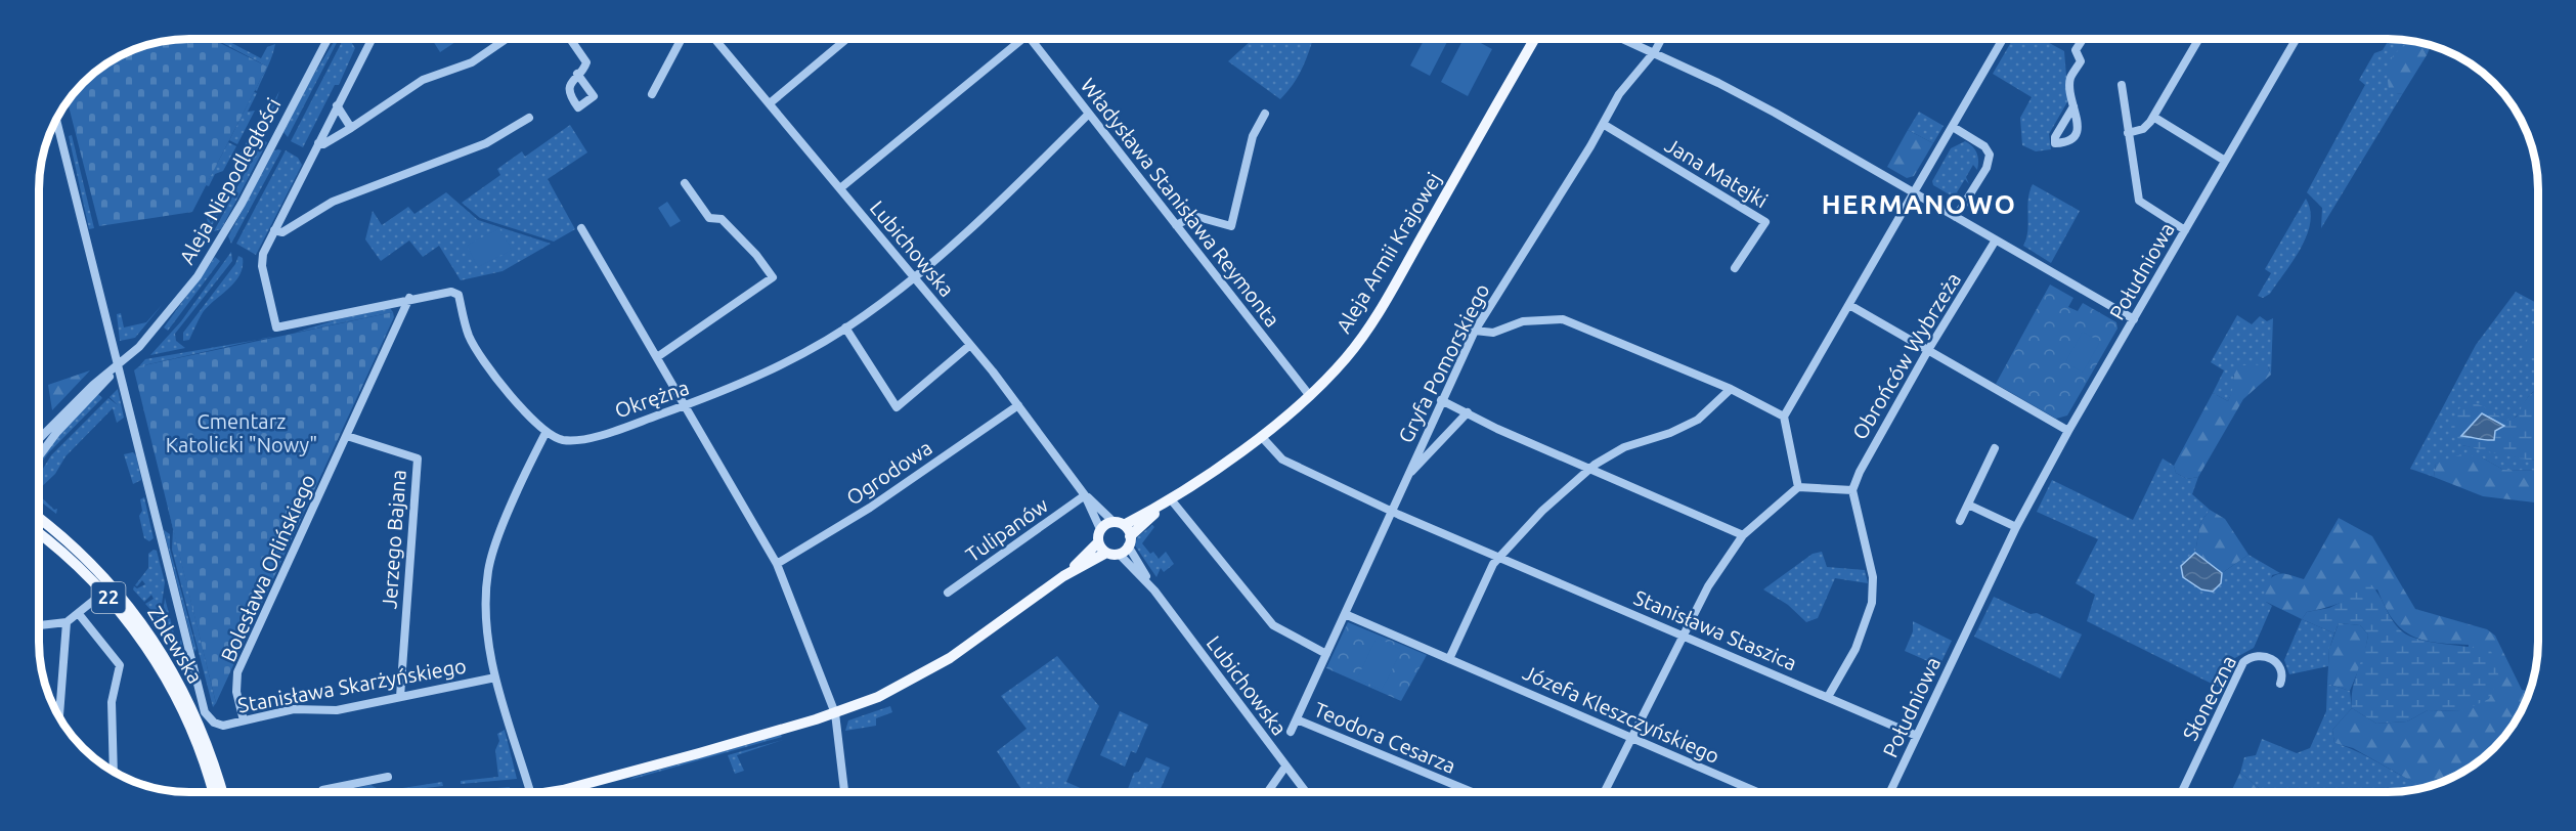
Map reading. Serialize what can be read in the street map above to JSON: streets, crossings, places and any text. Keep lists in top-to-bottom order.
{
  "streets": {
    "main road": ["Aleja Armii Krajowej", "22", "Zblewska"],
    "street": [
      "Jana Matejki",
      "Aleja Niepodległości",
      "Władysława Stanisława Reymonta",
      "Lubichowska",
      "Południowa",
      "Obrońców Wybrzeża",
      "Gryfa Pomorskiego",
      "Okrężna",
      "Ogrodowa",
      "Tulipanów",
      "Jerzego Bajana",
      "Bolesława Orlińskiego",
      "Stanisława Staszica",
      "Stanisława Skarżyńskiego",
      "Słoneczna",
      "Józefa Kleszczyńskiego",
      "Teodora Cesarza"
    ]
  },
  "crossings": [
    ["Jana Matejki", "Gryfa Pomorskiego"],
    ["Aleja Niepodległości", "Stanisława Skarżyńskiego"],
    ["Władysława Stanisława Reymonta", "Aleja Armii Krajowej"],
    ["Władysława Stanisława Reymonta", "Okrężna"],
    ["Lubichowska", "Aleja Armii Krajowej"],
    ["Lubichowska", "Okrężna"],
    ["Lubichowska", "Ogrodowa"],
    ["Lubichowska", "Tulipanów"],
    ["Aleja Armii Krajowej", "Stanisława Staszica"],
    ["Południowa", "Stanisława Staszica"],
    ["Gryfa Pomorskiego", "Stanisława Staszica"],
    ["Gryfa Pomorskiego", "Józefa Kleszczyńskiego"],
    ["Gryfa Pomorskiego", "Teodora Cesarza"],
    ["Jerzego Bajana", "Bolesława Orlińskiego"],
    ["Jerzego Bajana", "Stanisława Skarżyńskiego"],
    ["Bolesława Orlińskiego", "Stanisława Skarżyńskiego"]
  ],
  "districts": ["HERMANOWO"],
  "parks": ["Cmentarz Katolicki \"Nowy\""]
}
